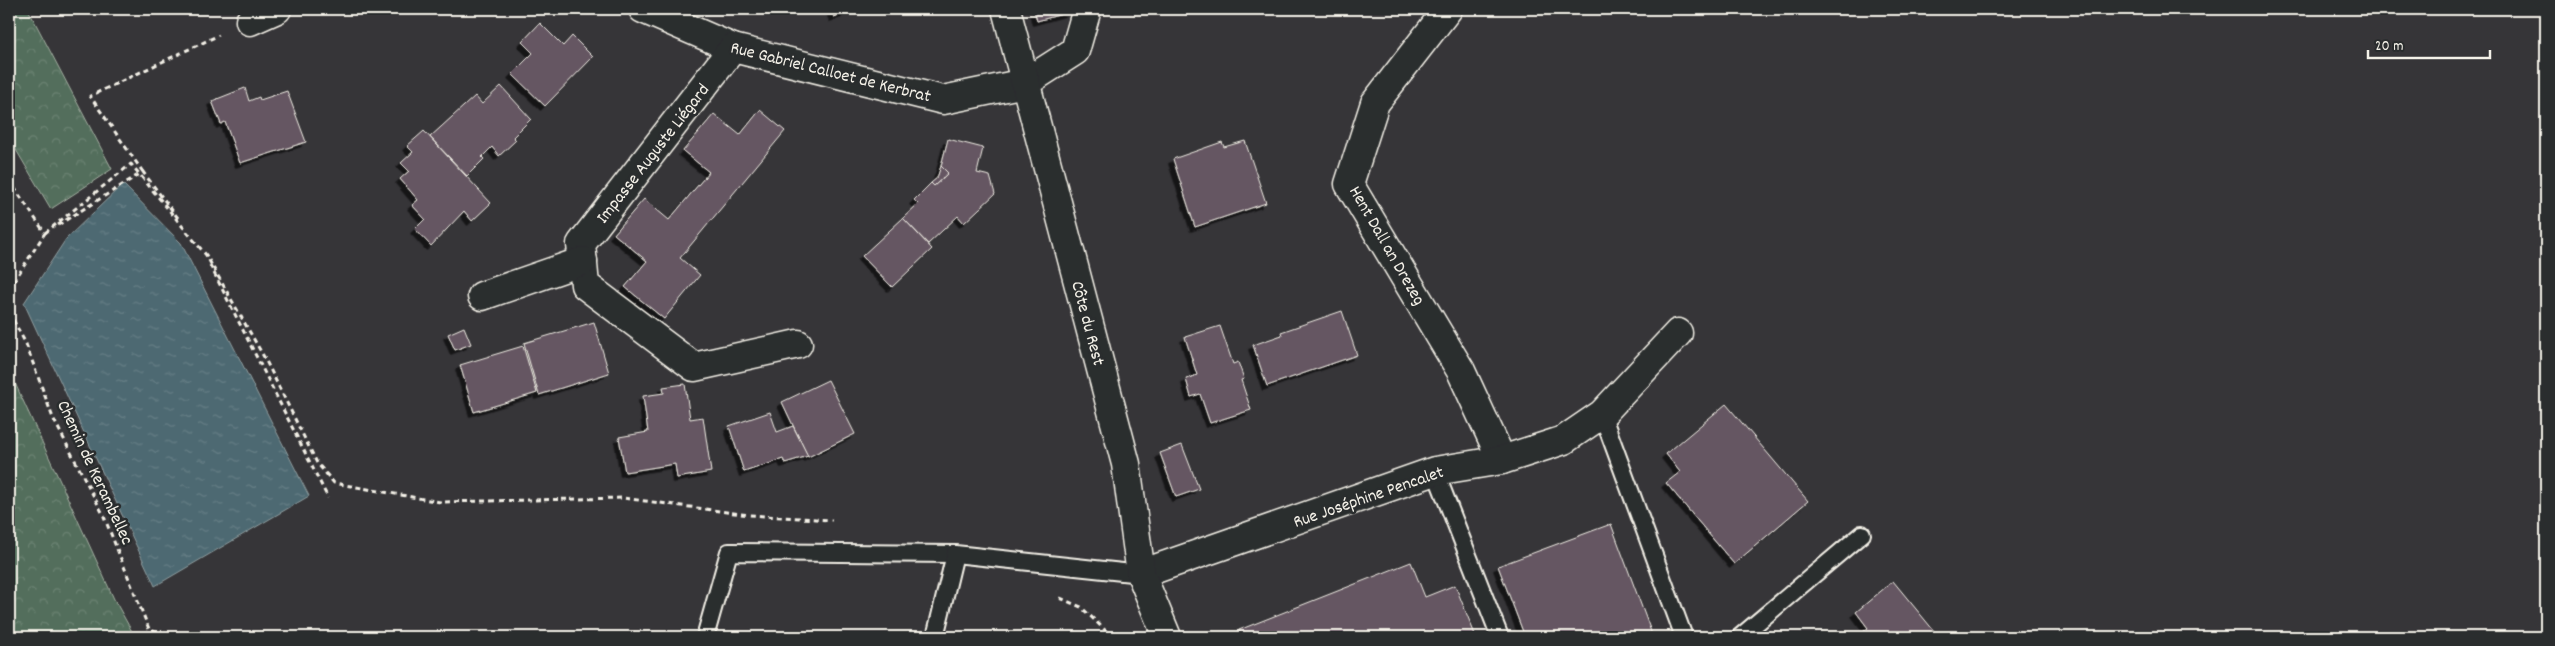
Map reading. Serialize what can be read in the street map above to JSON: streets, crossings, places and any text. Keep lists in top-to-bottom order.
{
  "streets": {
    "street": [
      "Rue Gabriel Calloet de Kerbrat",
      "Impasse Auguste Liégard",
      "Hent Dall an Drezeg",
      "Côte du Rest",
      "Rue Joséphine Pencalet"
    ],
    "path": ["Chemin de Kerambellec"]
  },
  "crossings": [
    ["Rue Gabriel Calloet de Kerbrat", "Impasse Auguste Liégard"],
    ["Rue Gabriel Calloet de Kerbrat", "Côte du Rest"],
    ["Hent Dall an Drezeg", "Rue Joséphine Pencalet"],
    ["Côte du Rest", "Rue Joséphine Pencalet"]
  ],
  "scale_bar": "20 m"
}
